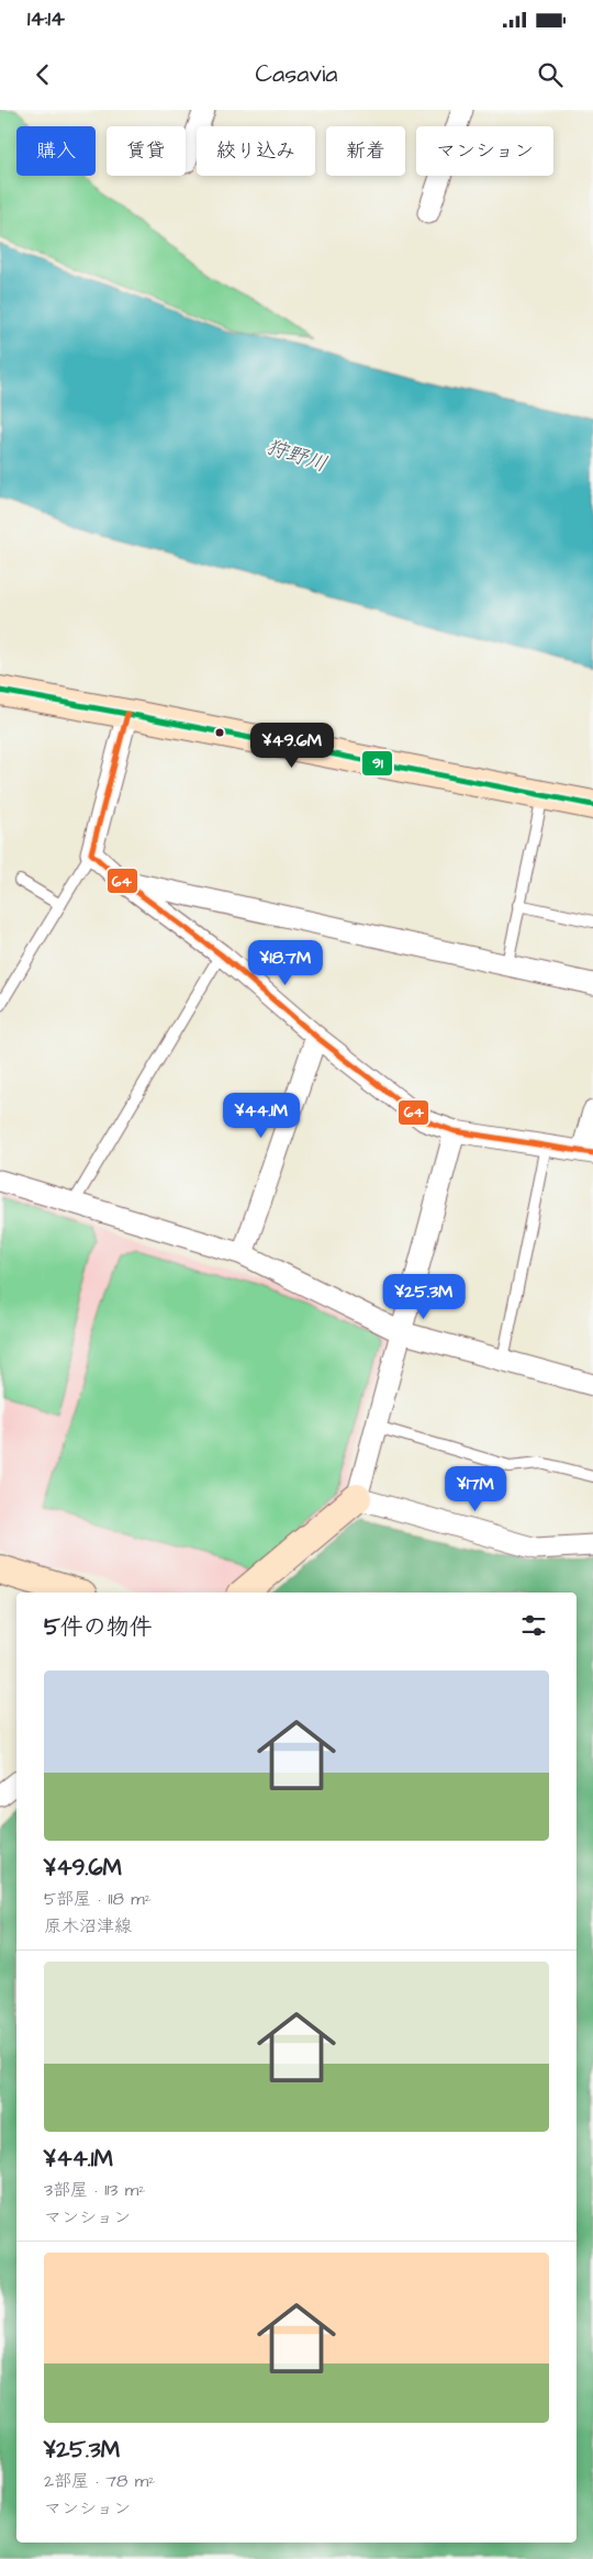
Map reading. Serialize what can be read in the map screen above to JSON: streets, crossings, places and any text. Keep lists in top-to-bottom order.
{
  "water": ["狩野川"],
  "lines": ["transit line 91", "transit line 64"],
  "page": {
    "status": "14:14",
    "header": "Casavia",
    "chip": [
      "購入",
      "賃貸",
      "絞り込み",
      "新着",
      "マンション"
    ],
    "price": [
      "¥49.6M",
      "¥18.7M",
      "¥44.1M",
      "¥25.3M",
      "¥17M"
    ],
    "heading": "5件の物件",
    "list": [
      {
        "name": "¥49.6M",
        "note": "5部屋 · 118 m² · 原木沼津線"
      },
      {
        "name": "¥44.1M",
        "note": "3部屋 · 113 m² · マンション"
      },
      {
        "name": "¥25.3M",
        "note": "2部屋 · 78 m² · マンション"
      }
    ]
  }
}
